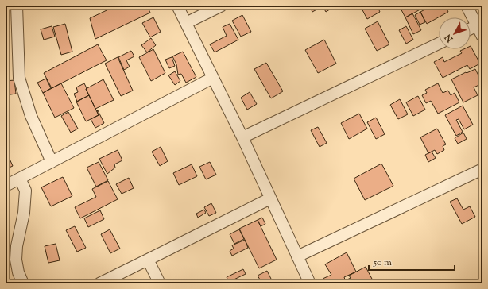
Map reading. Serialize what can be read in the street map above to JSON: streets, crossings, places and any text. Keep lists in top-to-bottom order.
{
  "scale_bar": "50 m",
  "north": "bottom left"
}
